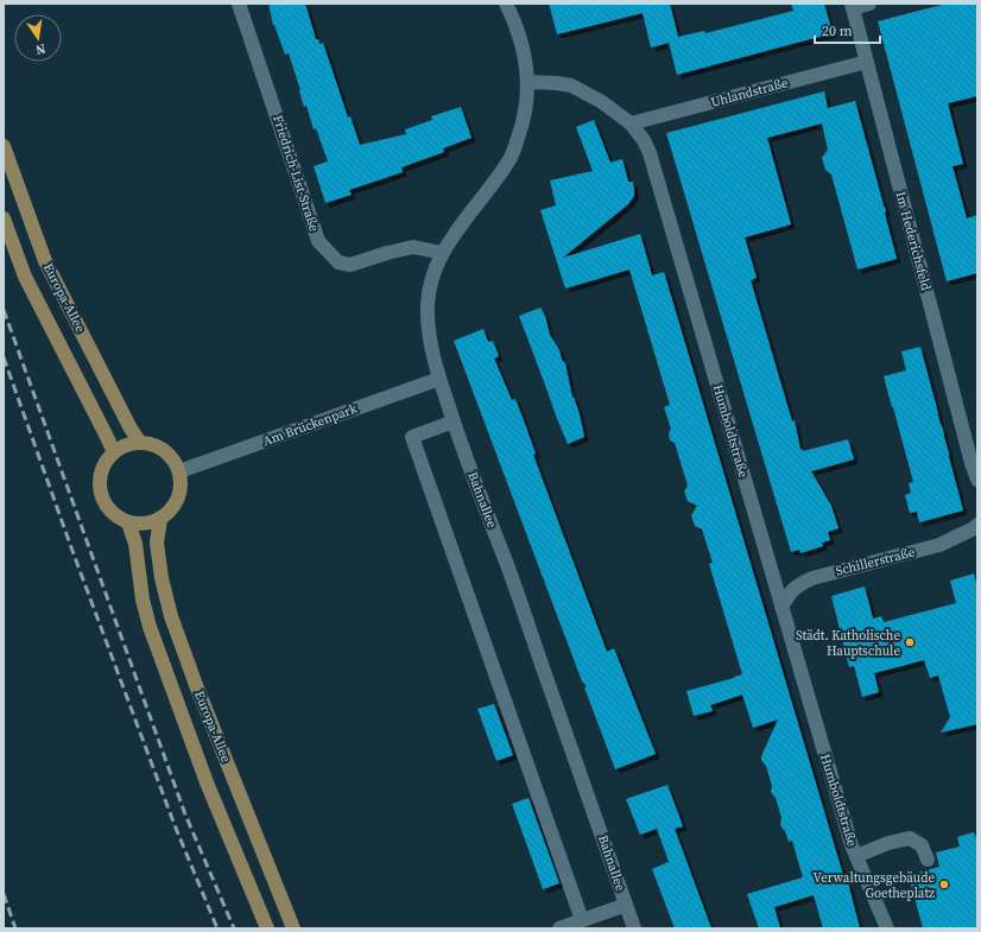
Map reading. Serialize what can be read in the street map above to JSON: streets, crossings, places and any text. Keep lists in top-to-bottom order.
{
  "streets": {
    "main road": ["Europa-Allee"],
    "street": [
      "Uhlandstraße",
      "Friedrich-List-Straße",
      "Im Hederichsfeld",
      "Am Brückenpark",
      "Humboldtstraße",
      "Bahnallee",
      "Schillerstraße"
    ]
  },
  "crossings": [
    ["Uhlandstraße", "Im Hederichsfeld"],
    ["Uhlandstraße", "Humboldtstraße"],
    ["Friedrich-List-Straße", "Bahnallee"],
    ["Europa-Allee", "Am Brückenpark"],
    ["Am Brückenpark", "Bahnallee"],
    ["Humboldtstraße", "Bahnallee"],
    ["Humboldtstraße", "Schillerstraße"]
  ],
  "places": ["Städt. Katholische Hauptschule", "Verwaltungsgebäude Goetheplatz"],
  "scale_bar": "20 m",
  "north": "bottom"
}
